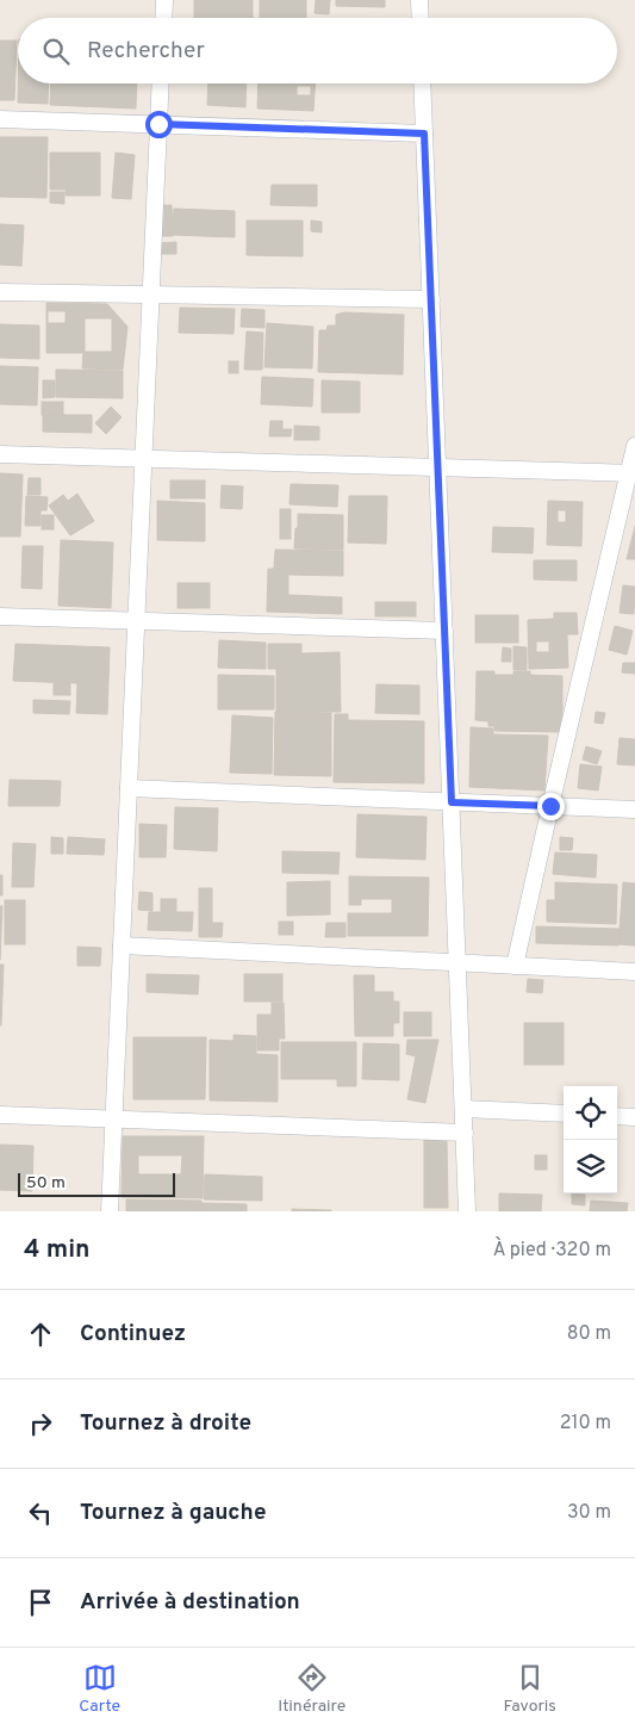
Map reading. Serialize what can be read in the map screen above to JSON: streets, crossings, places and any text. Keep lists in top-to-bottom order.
{
  "scale_bar": "50 m",
  "page": {
    "search": "Rechercher",
    "scale": "50 m",
    "heading": ["4 min", "À pied · 320 m"],
    "list": [
      ["Continuez", "80 m"],
      ["Tournez à droite", "210 m"],
      ["Tournez à gauche", "30 m"],
      "Arrivée à destination"
    ],
    "nav": ["Carte", "Itinéraire", "Favoris"]
  }
}
